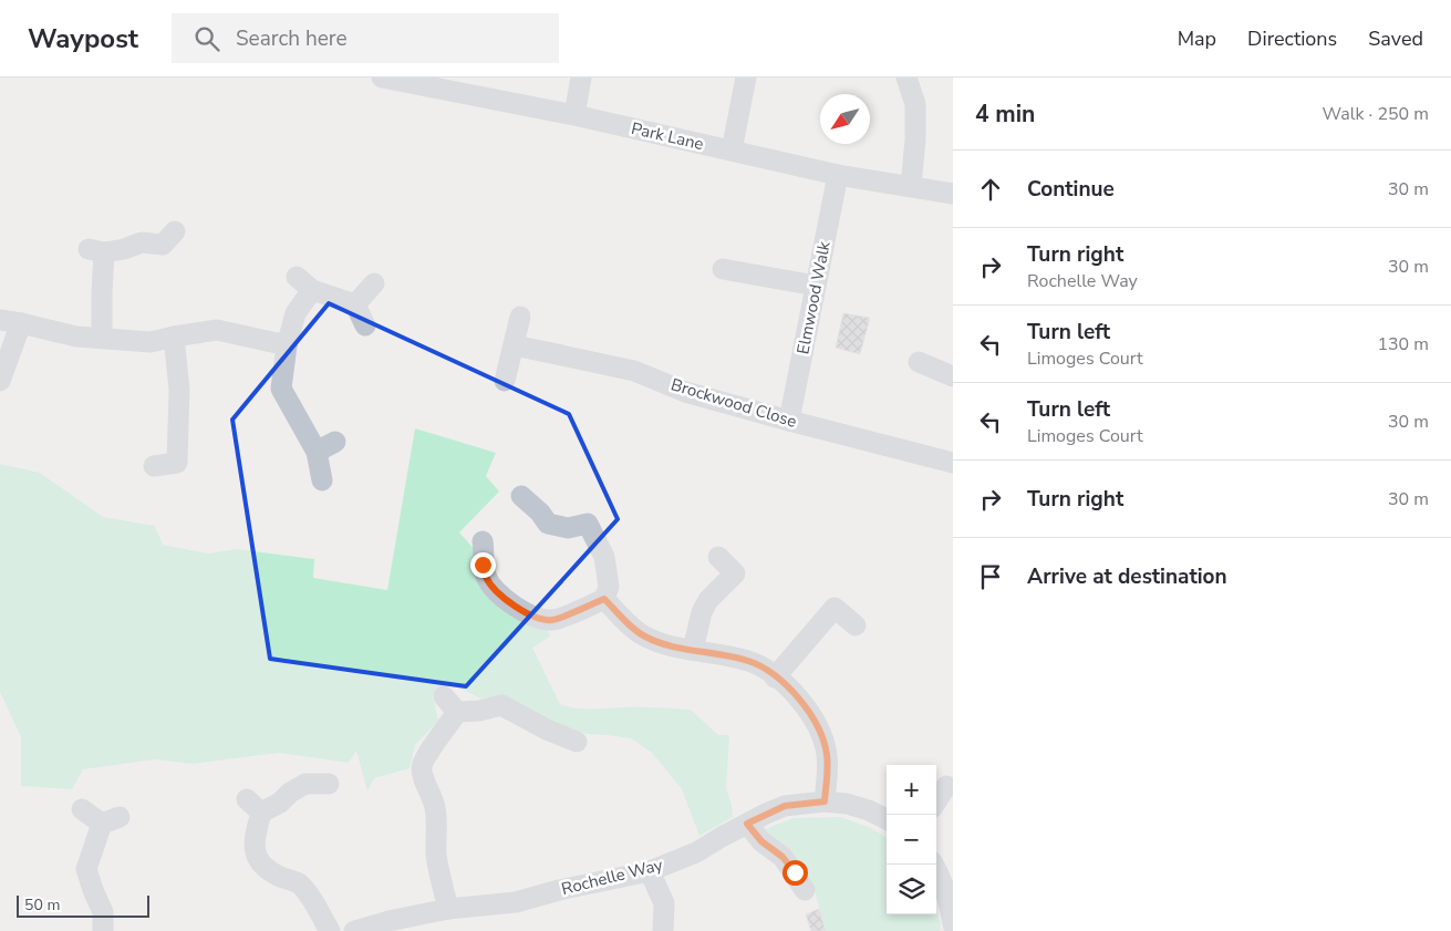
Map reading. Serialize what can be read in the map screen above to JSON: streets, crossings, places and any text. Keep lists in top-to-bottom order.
{
  "streets": {
    "street": [
      "Park Lane",
      "Elmwood Walk",
      "Brockwood Close",
      "Rochelle Way"
    ]
  },
  "crossings": [
    ["Park Lane", "Elmwood Walk"],
    ["Elmwood Walk", "Brockwood Close"]
  ],
  "scale_bar": "50 m",
  "north": "bottom left",
  "page": {
    "header": "Waypost",
    "search": "Search here",
    "nav": ["Map", "Directions", "Saved"],
    "heading": ["4 min", "Walk · 250 m"],
    "list": [
      ["Continue", "30 m"],
      ["Turn right", "Rochelle Way", "30 m"],
      ["Turn left", "Limoges Court", "130 m"],
      ["Turn left", "Limoges Court", "30 m"],
      ["Turn right", "30 m"],
      "Arrive at destination"
    ],
    "map_buttons": ["+", "−"],
    "scale": "50 m"
  }
}
